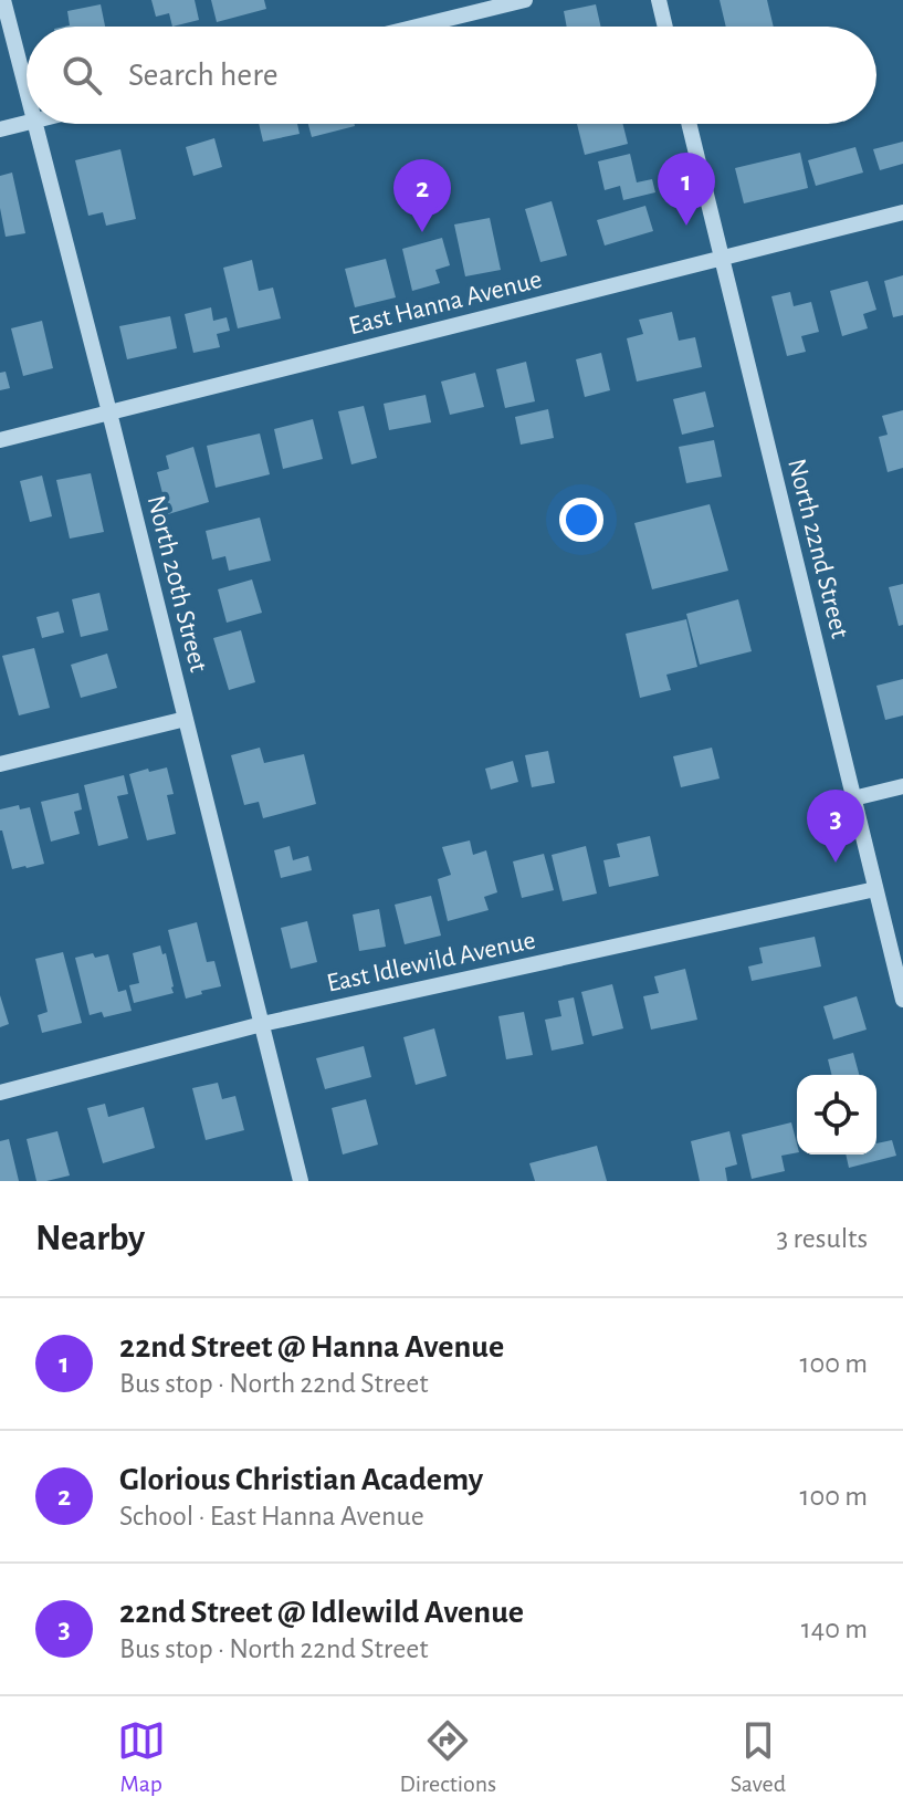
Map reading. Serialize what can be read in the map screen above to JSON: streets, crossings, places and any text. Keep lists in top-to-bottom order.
{
  "streets": {
    "street": [
      "East Hanna Avenue",
      "North 22nd Street",
      "North 20th Street",
      "East Idlewild Avenue"
    ]
  },
  "crossings": [
    ["East Hanna Avenue", "North 22nd Street"],
    ["East Hanna Avenue", "North 20th Street"],
    ["North 22nd Street", "East Idlewild Avenue"],
    ["North 20th Street", "East Idlewild Avenue"]
  ],
  "page": {
    "search": "Search here",
    "pins": ["1", "2", "3"],
    "heading": ["Nearby", "3 results"],
    "list": [
      {
        "mark": "1",
        "name": "22nd Street @ Hanna Avenue",
        "note": "Bus stop · North 22nd Street",
        "value": "100 m"
      },
      {
        "mark": "2",
        "name": "Glorious Christian Academy",
        "note": "School · East Hanna Avenue",
        "value": "100 m"
      },
      {
        "mark": "3",
        "name": "22nd Street @ Idlewild Avenue",
        "note": "Bus stop · North 22nd Street",
        "value": "140 m"
      }
    ],
    "nav": ["Map", "Directions", "Saved"]
  }
}
